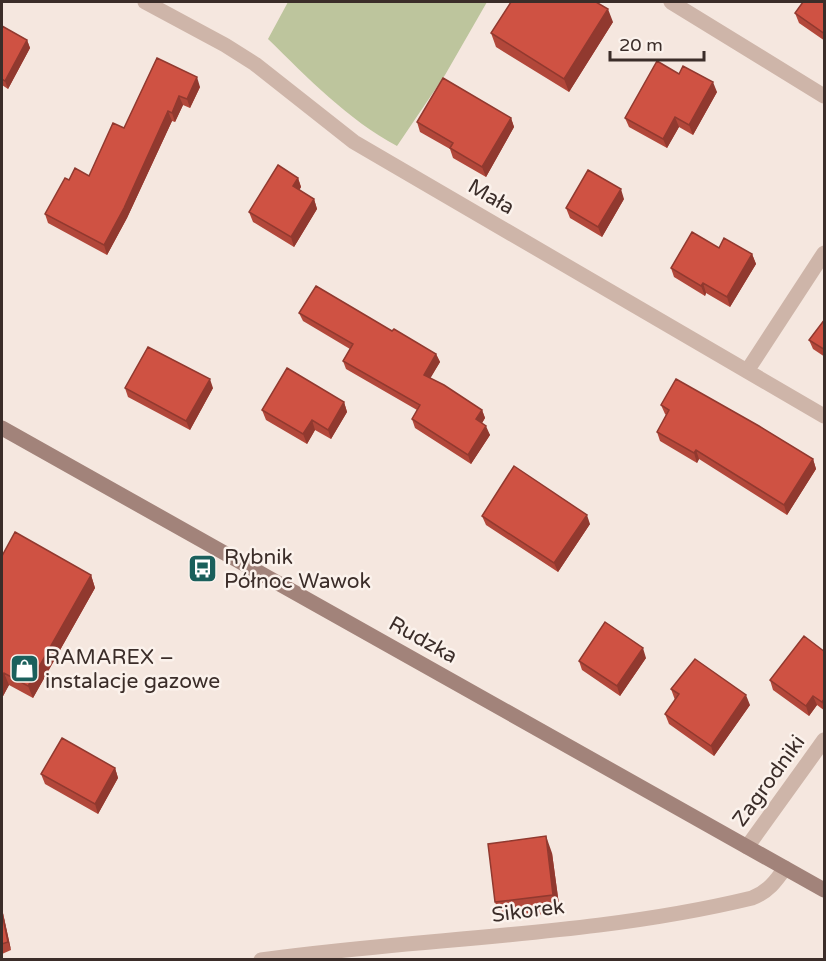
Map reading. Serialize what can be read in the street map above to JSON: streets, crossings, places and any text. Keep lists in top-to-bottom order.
{
  "streets": {
    "main road": ["Rudzka"],
    "street": ["Mała", "Zagrodniki", "Sikorek"]
  },
  "crossings": [
    ["Rudzka", "Zagrodniki"],
    ["Rudzka", "Sikorek"]
  ],
  "places": {
    "bus stop": ["Rybnik Północ Wawok"],
    "shop": ["RAMAREX – instalacje gazowe"]
  },
  "scale_bar": "20 m"
}
